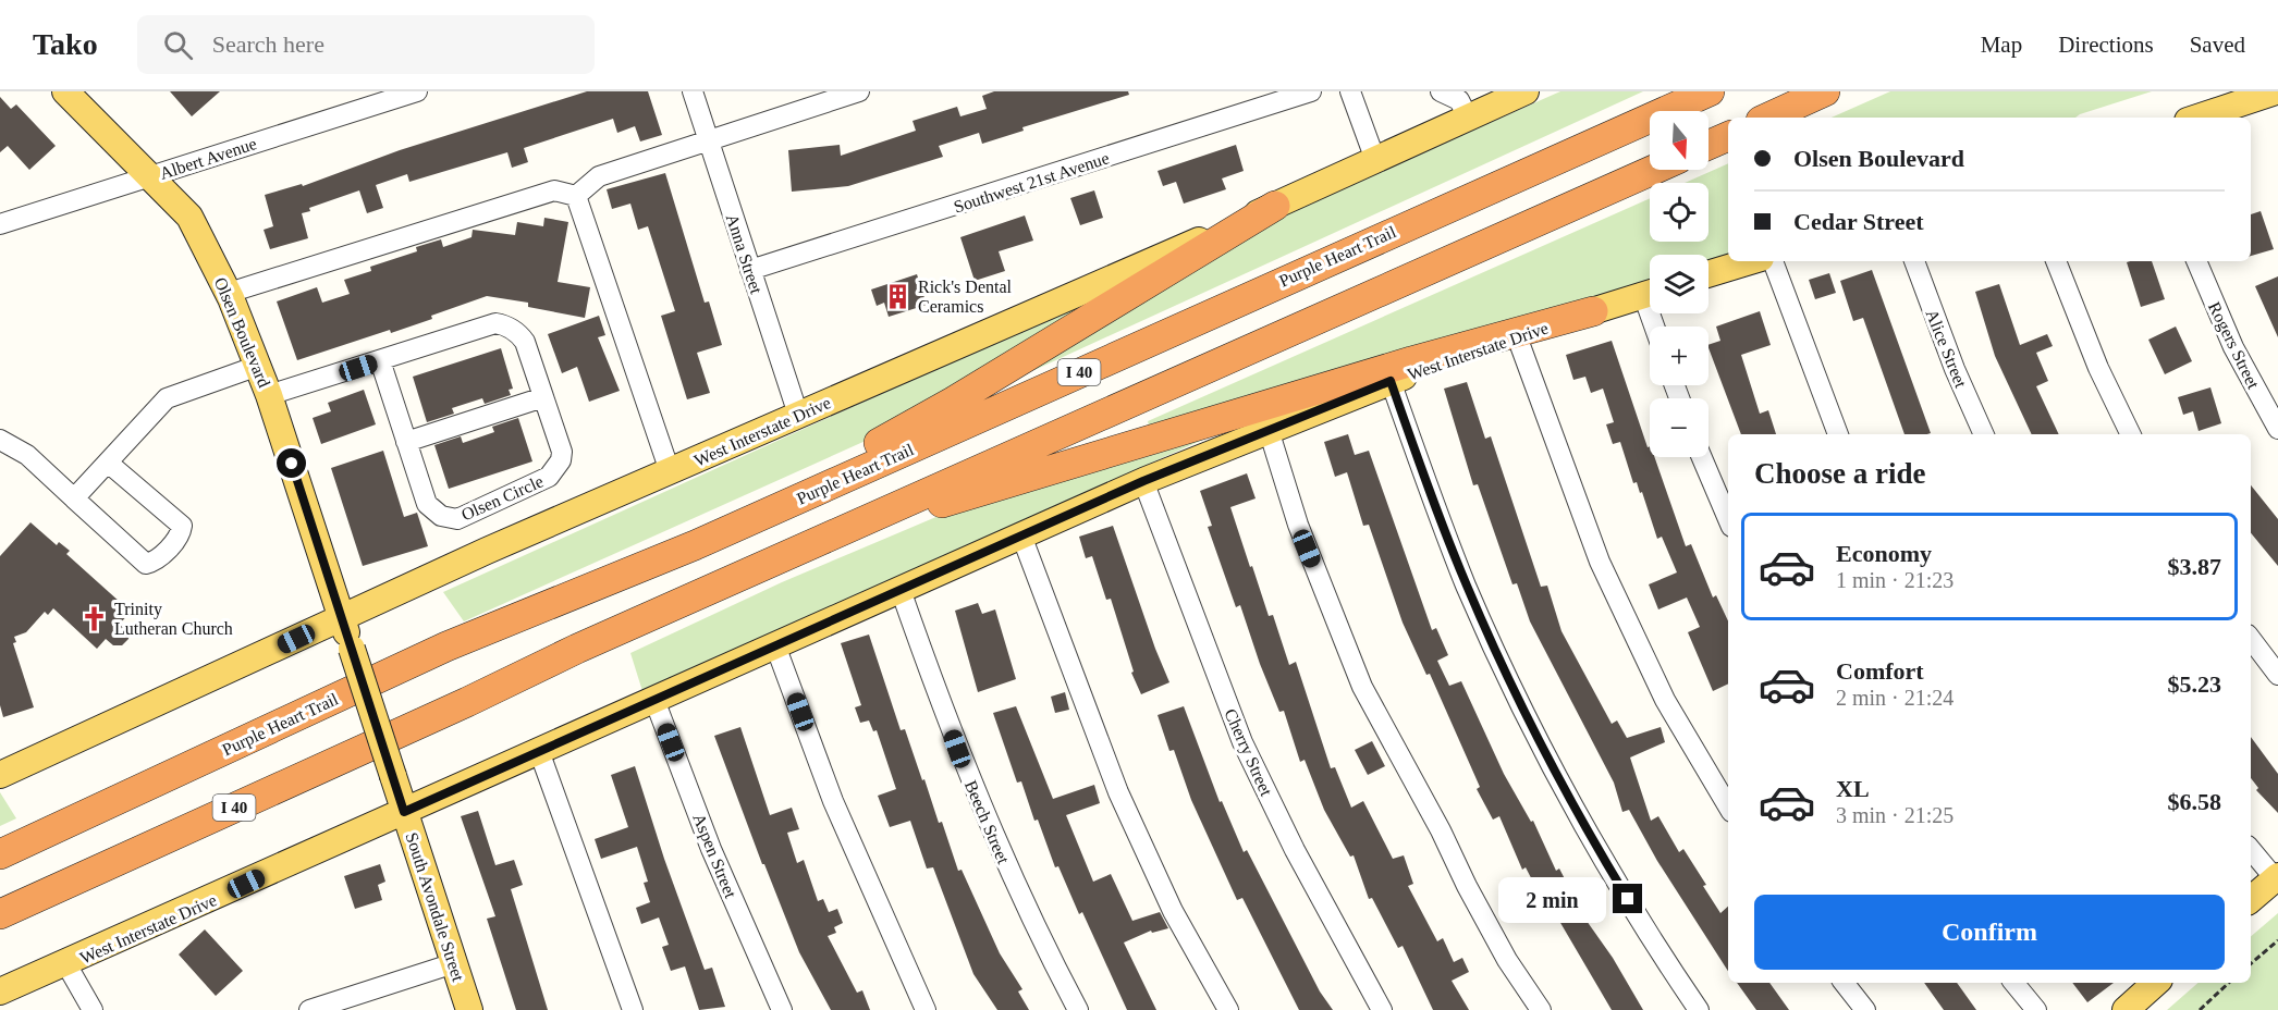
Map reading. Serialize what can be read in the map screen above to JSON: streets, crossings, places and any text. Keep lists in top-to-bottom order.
{
  "streets": {
    "highway": ["Purple Heart Trail", "I 40"],
    "main road": ["Olsen Boulevard", "West Interstate Drive", "South Avondale Street"],
    "street": [
      "Albert Avenue",
      "Southwest 21st Avenue",
      "Anna Street",
      "Rogers Street",
      "Alice Street",
      "Olsen Circle",
      "Cherry Street",
      "Beech Street",
      "Aspen Street"
    ]
  },
  "crossings": [
    ["Albert Avenue", "Olsen Boulevard"],
    ["Southwest 21st Avenue", "Anna Street"],
    ["Anna Street", "West Interstate Drive"],
    ["Olsen Boulevard", "West Interstate Drive"],
    ["Olsen Boulevard", "Olsen Circle"],
    ["Olsen Boulevard", "South Avondale Street"],
    ["West Interstate Drive", "Cherry Street"],
    ["West Interstate Drive", "Beech Street"],
    ["West Interstate Drive", "Aspen Street"],
    ["West Interstate Drive", "South Avondale Street"]
  ],
  "places": {
    "building": ["Rick's Dental Ceramics"],
    "church": ["Trinity Lutheran Church"]
  },
  "north": "bottom",
  "page": {
    "header": "Tako",
    "search": "Search here",
    "nav": ["Map", "Directions", "Saved"],
    "map_buttons": ["+", "−"],
    "banner": ["Olsen Boulevard", "Cedar Street"],
    "heading": "Choose a ride",
    "list": [
      {
        "name": "Economy",
        "note": "1 min · 21:23",
        "value": "$3.87"
      },
      {
        "name": "Comfort",
        "note": "2 min · 21:24",
        "value": "$5.23"
      },
      {
        "name": "XL",
        "note": "3 min · 21:25",
        "value": "$6.58"
      }
    ],
    "bubble": "2 min",
    "buttons": "Confirm"
  }
}
